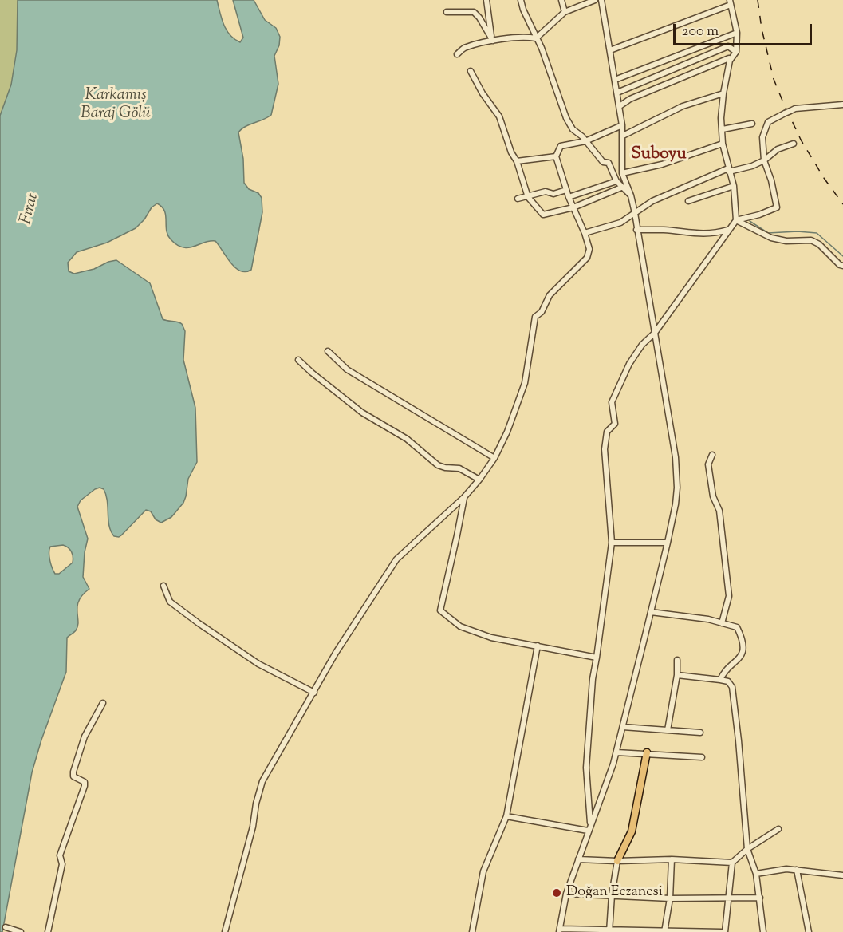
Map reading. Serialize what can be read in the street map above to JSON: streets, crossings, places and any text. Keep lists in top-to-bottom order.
{
  "districts": ["Suboyu"],
  "water": ["Karkamış Baraj Gölü", "Fırat"],
  "places": ["Doğan Eczanesi"],
  "scale_bar": "200 m"
}
